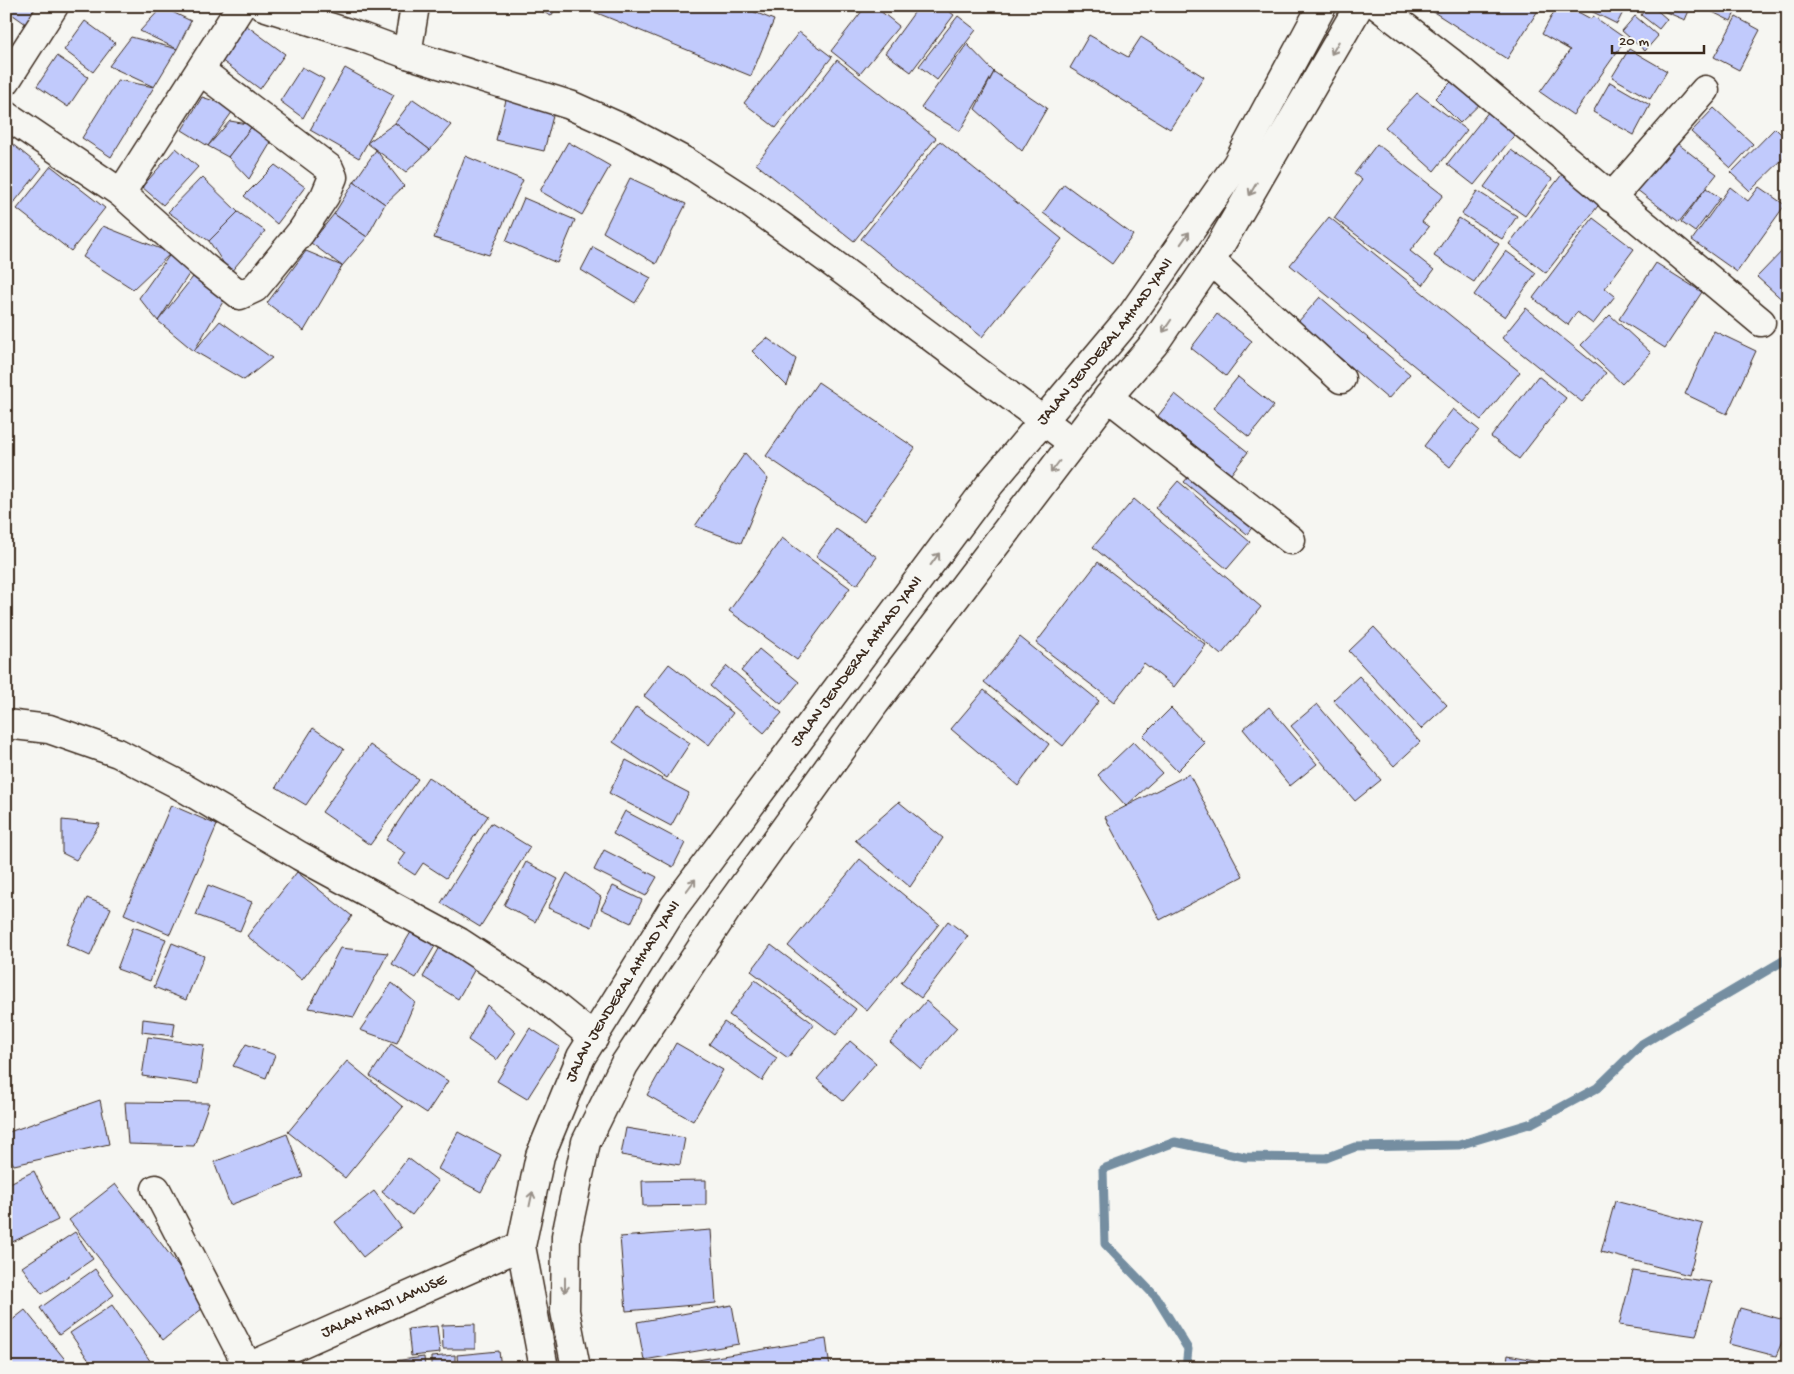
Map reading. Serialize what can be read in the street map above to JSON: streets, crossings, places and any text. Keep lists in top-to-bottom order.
{
  "streets": {
    "main road": ["JALAN JENDERAL AHMAD YANI", "JALAN HAJI LAMUSE"]
  },
  "crossings": [
    ["JALAN JENDERAL AHMAD YANI", "JALAN HAJI LAMUSE"]
  ],
  "scale_bar": "20 m"
}
